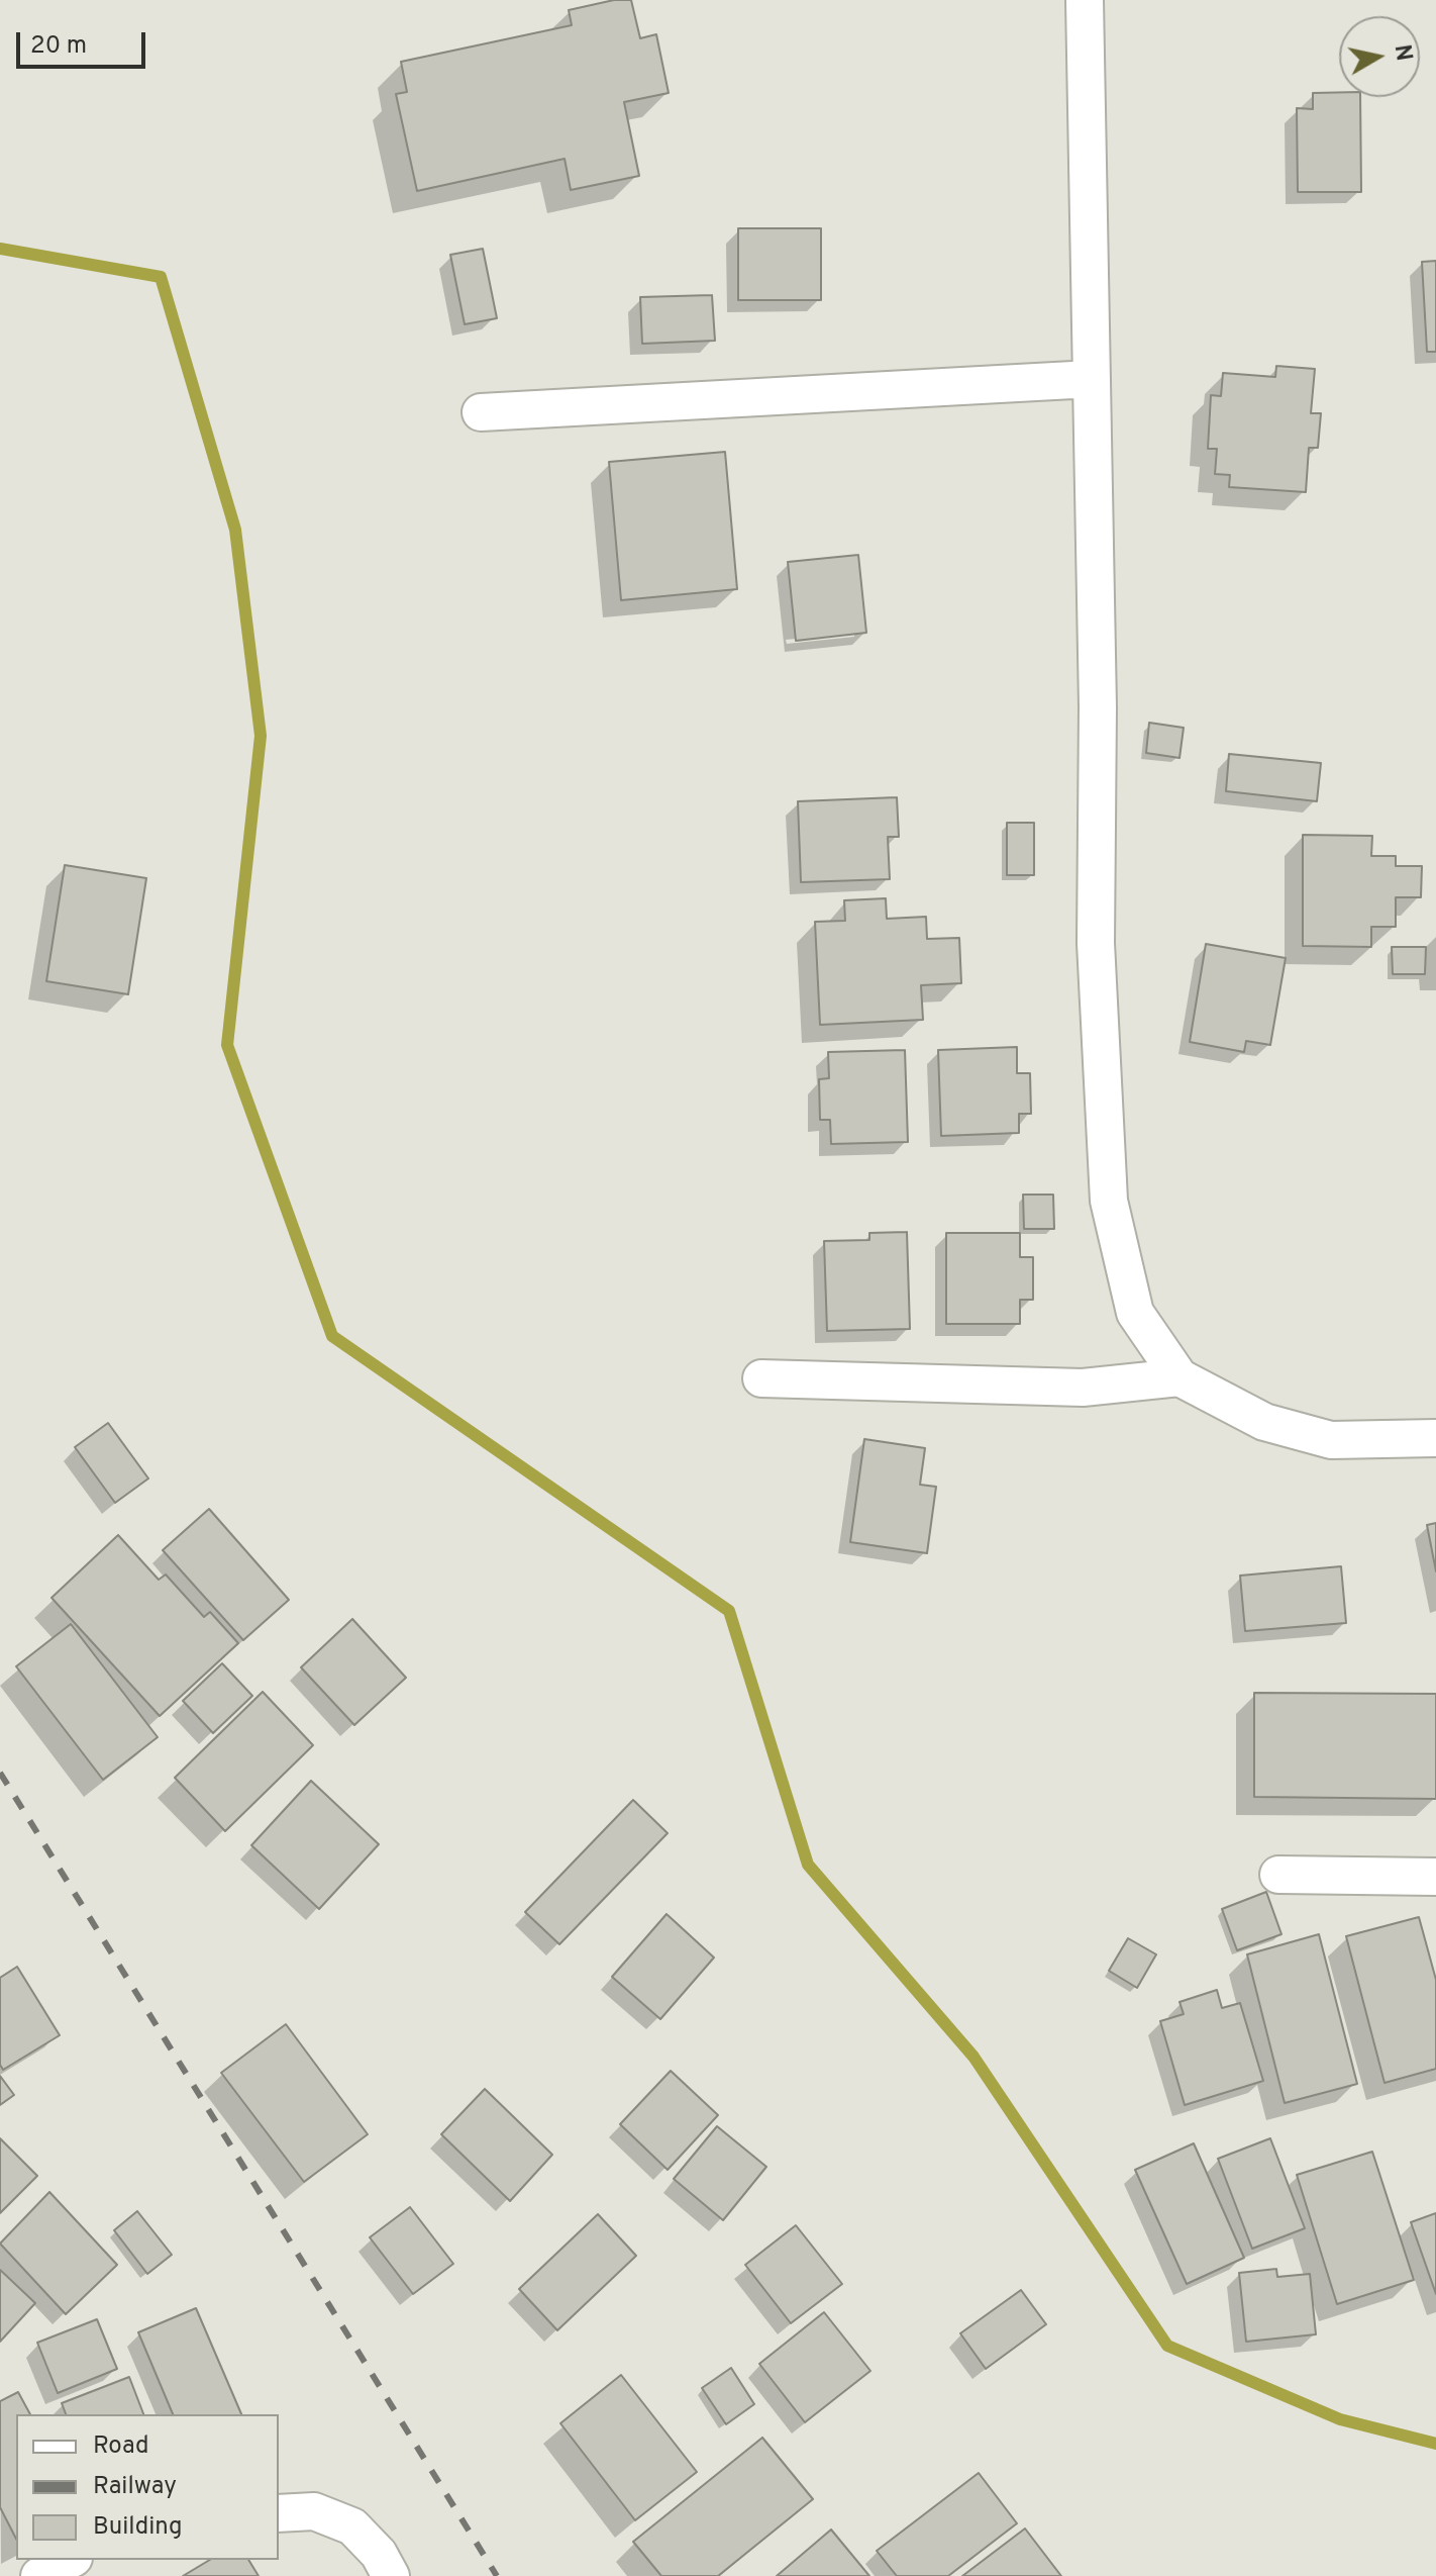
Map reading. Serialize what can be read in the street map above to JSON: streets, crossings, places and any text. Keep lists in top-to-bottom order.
{
  "legend": ["Road", "Railway", "Building"],
  "scale_bar": "20 m",
  "north": "right"
}
